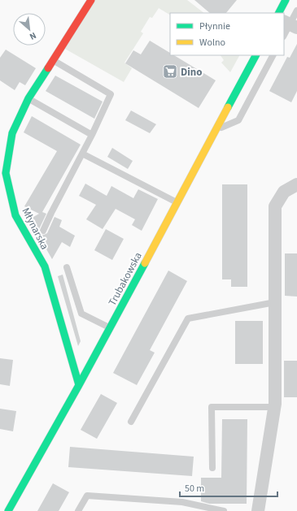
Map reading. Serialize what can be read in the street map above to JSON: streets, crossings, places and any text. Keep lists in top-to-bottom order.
{
  "streets": {
    "street": ["Młynarska", "Trubakowska"]
  },
  "crossings": [
    ["Młynarska", "Trubakowska"]
  ],
  "places": {
    "supermarket": ["Dino"]
  },
  "legend": ["Płynnie", "Wolno"],
  "scale_bar": "50 m",
  "north": "bottom right"
}
